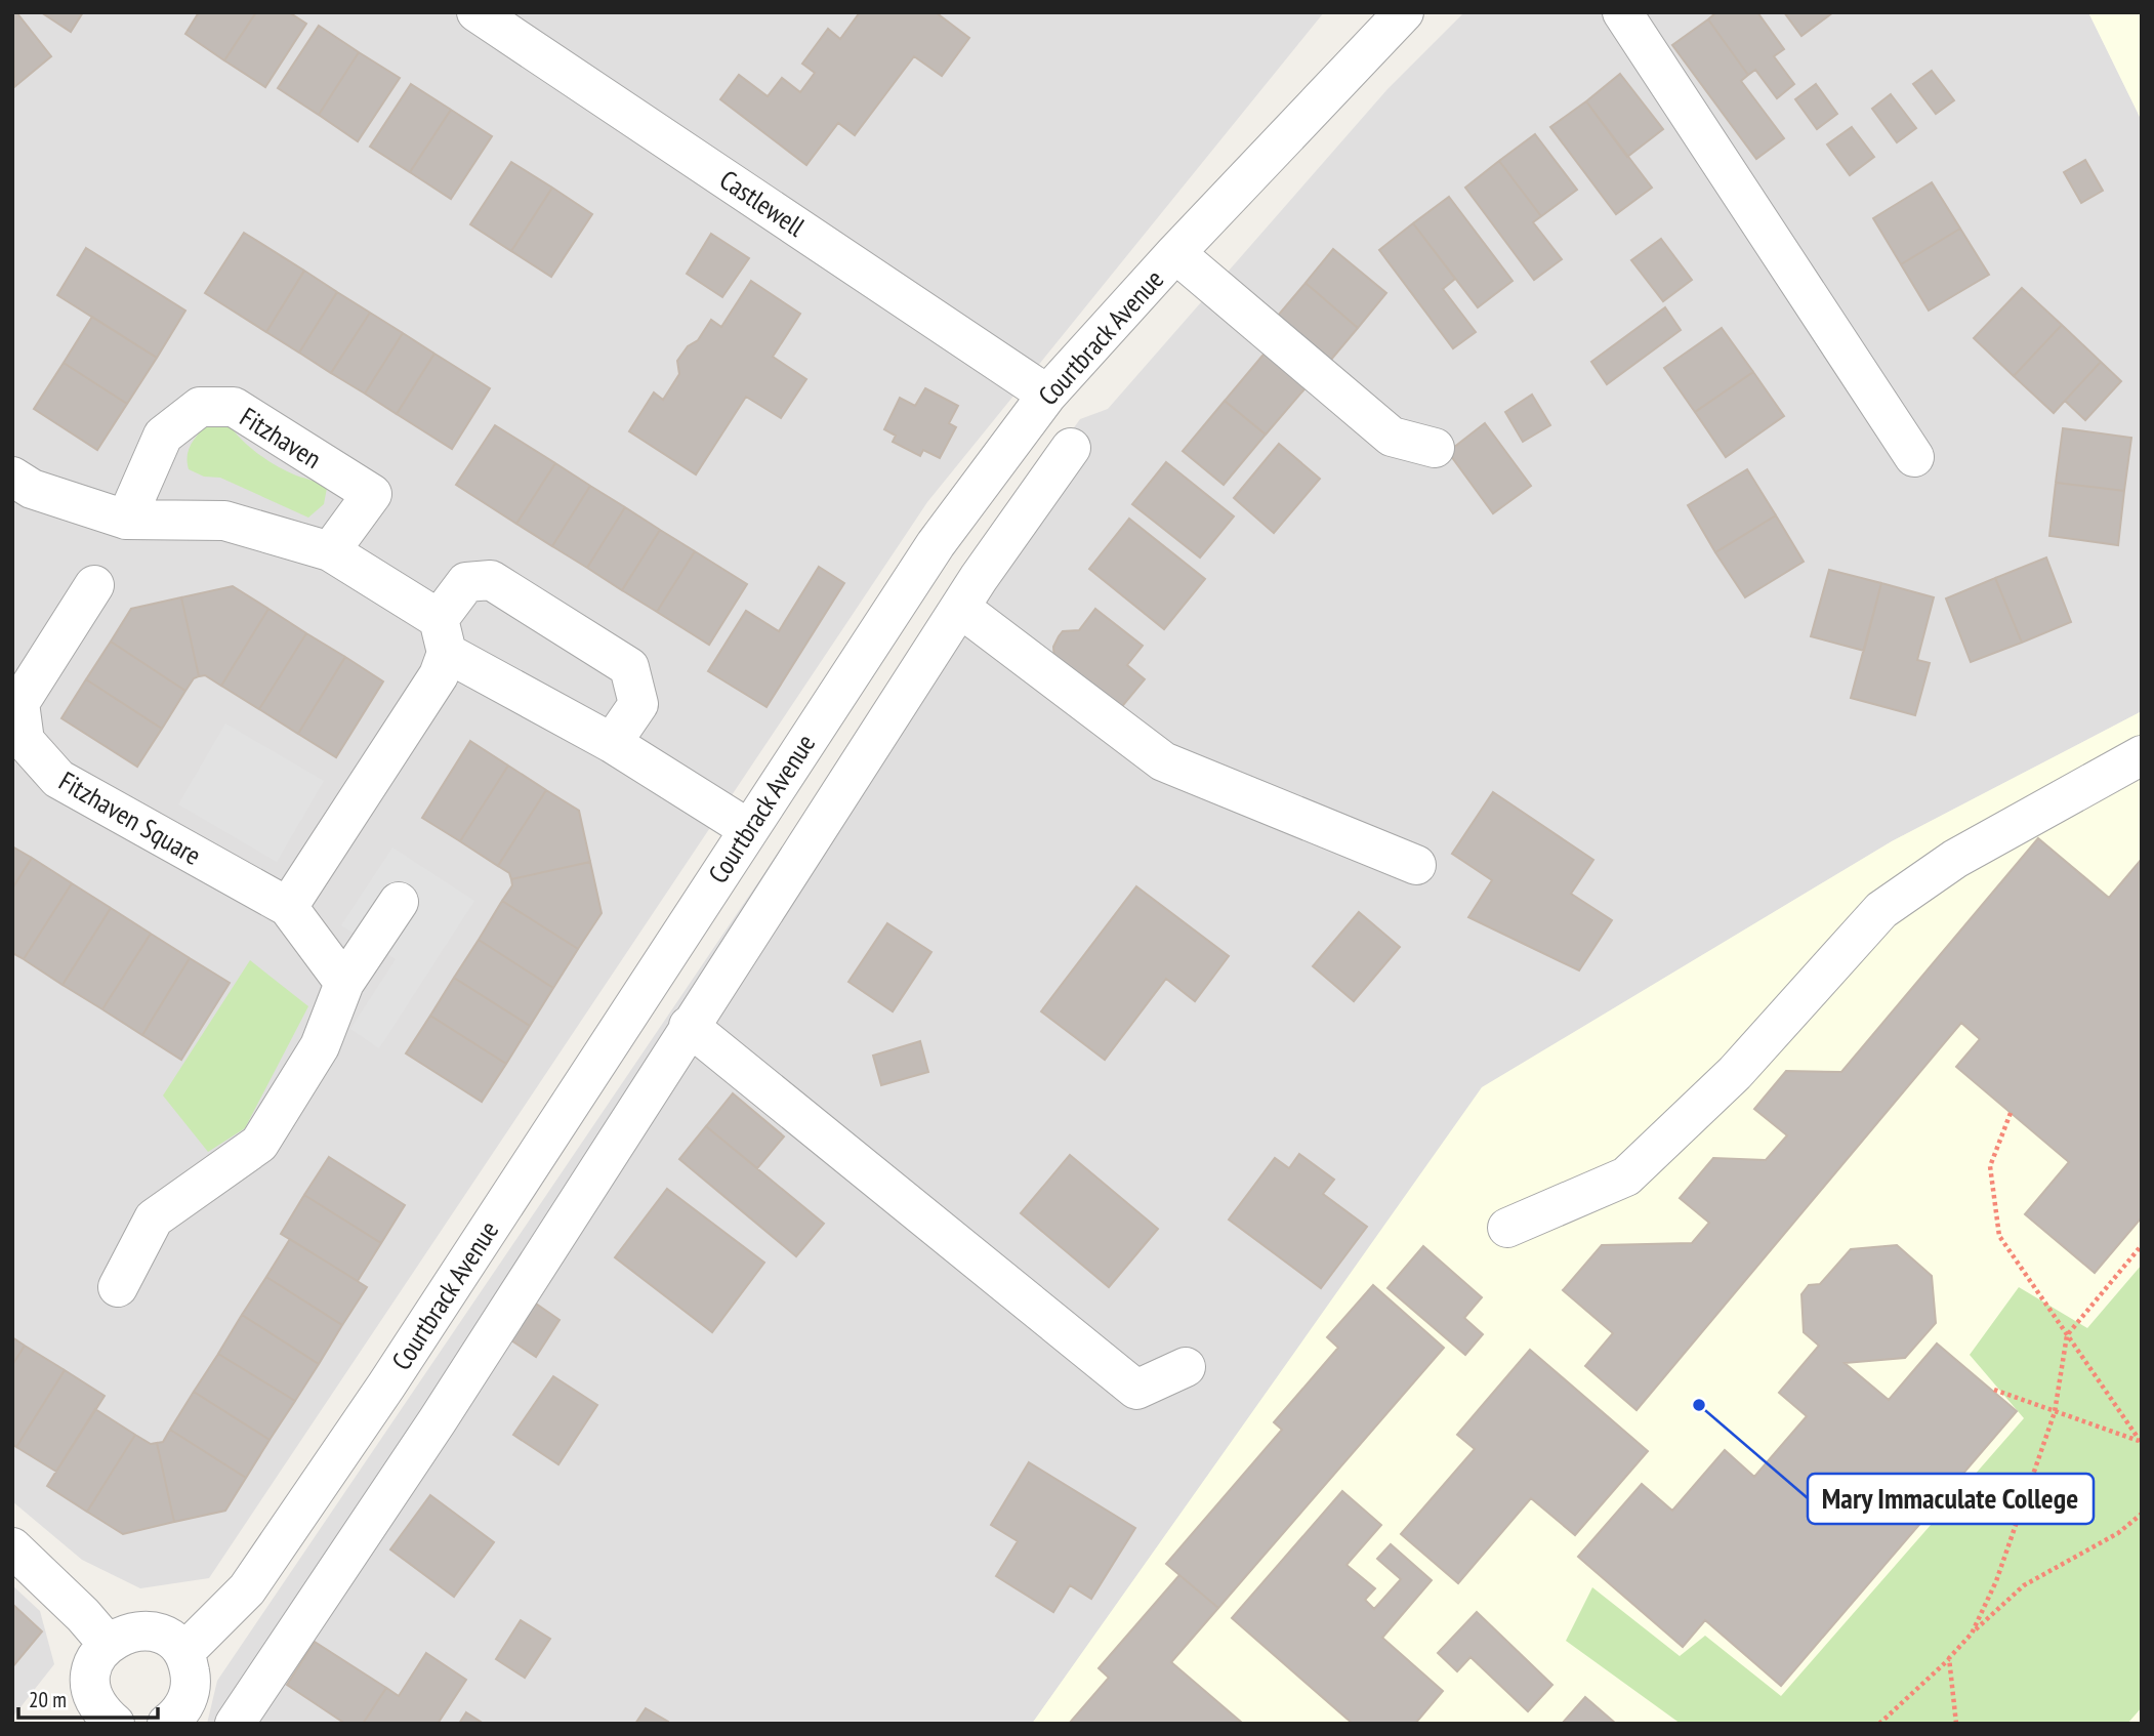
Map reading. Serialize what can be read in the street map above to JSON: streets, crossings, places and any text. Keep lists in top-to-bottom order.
{
  "streets": {
    "street": [
      "Castlewell",
      "Courtbrack Avenue",
      "Fitzhaven",
      "Fitzhaven Square"
    ]
  },
  "crossings": [
    ["Castlewell", "Courtbrack Avenue"]
  ],
  "places": ["Mary Immaculate College"],
  "scale_bar": "20 m"
}
